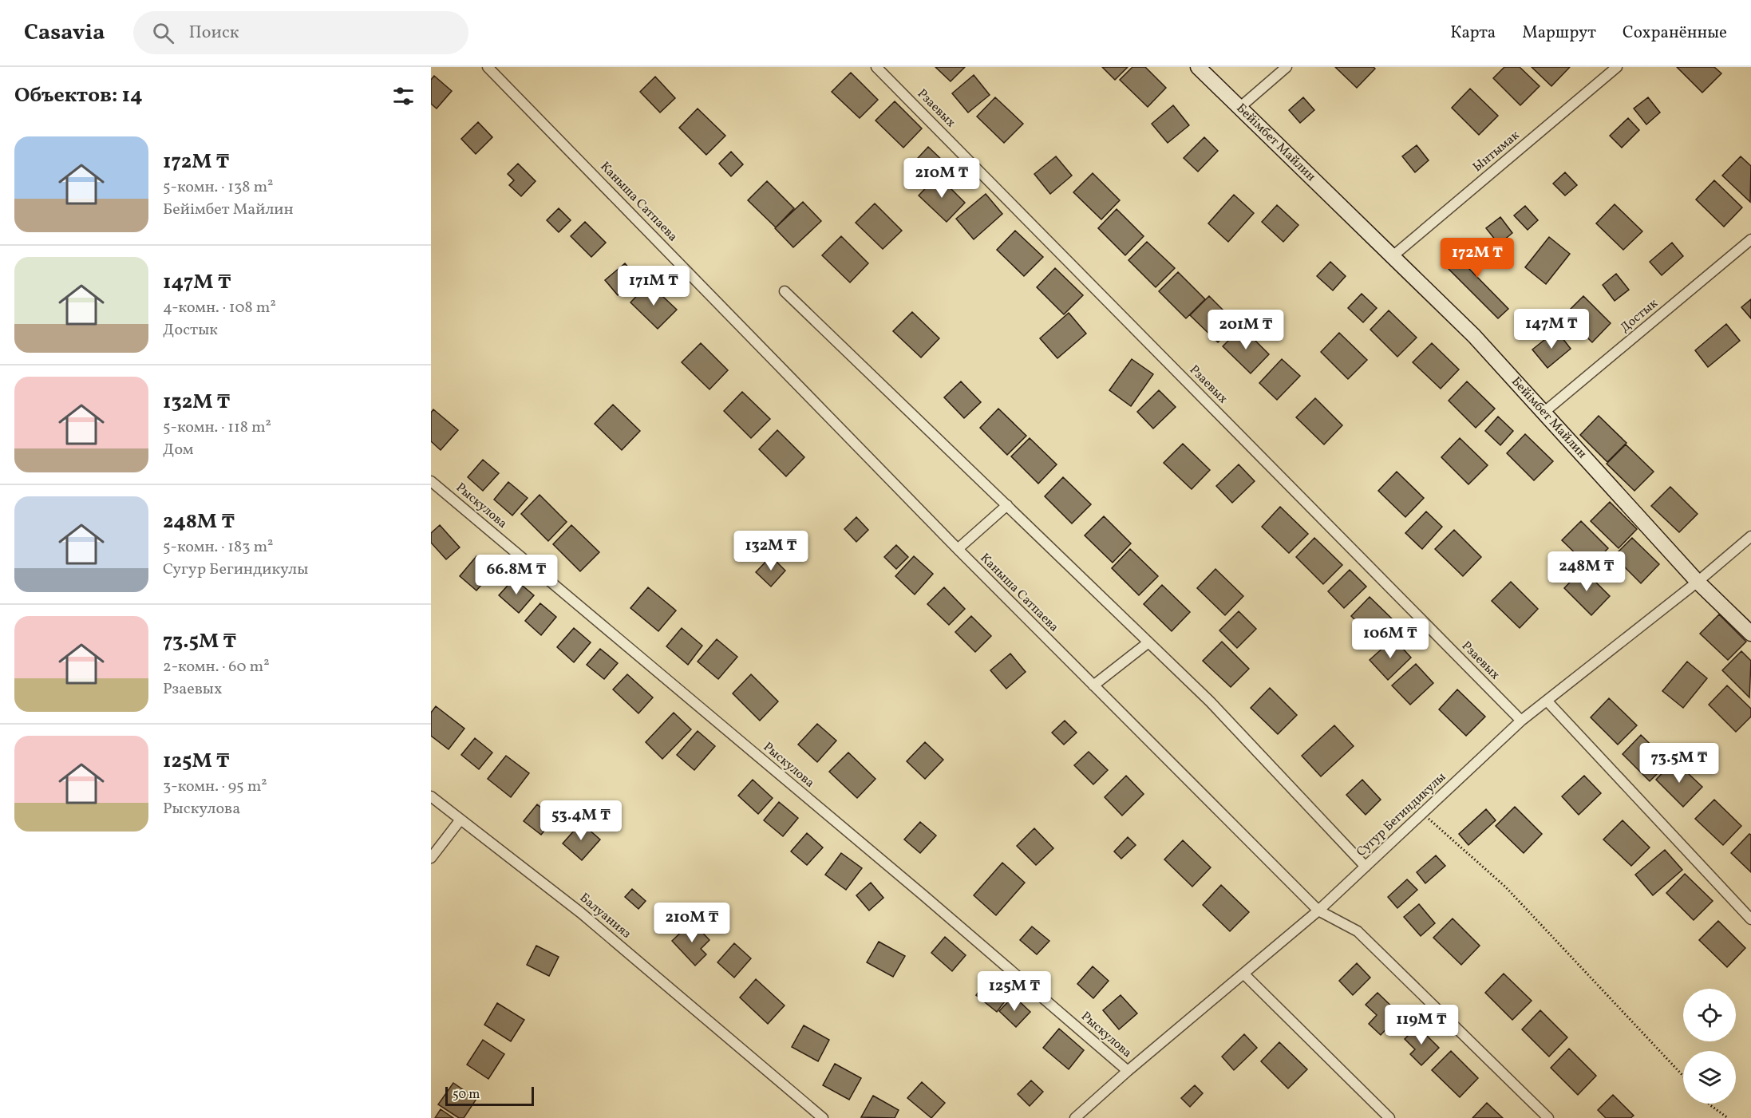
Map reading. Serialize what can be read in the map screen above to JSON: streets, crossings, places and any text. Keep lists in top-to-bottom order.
{
  "streets": {
    "street": [
      "Рзаевых",
      "Бейімбет Майлин",
      "Ынтымак",
      "Каныша Сатпаева",
      "Достык",
      "Рыскулова",
      "Сугур Бегиндикулы",
      "Балуанияз"
    ]
  },
  "crossings": [
    ["Рзаевых", "Сугур Бегиндикулы"],
    ["Бейімбет Майлин", "Ынтымак"],
    ["Бейімбет Майлин", "Достык"],
    ["Бейімбет Майлин", "Сугур Бегиндикулы"],
    ["Каныша Сатпаева", "Сугур Бегиндикулы"],
    ["Рыскулова", "Сугур Бегиндикулы"]
  ],
  "scale_bar": "50 m",
  "page": {
    "header": "Casavia",
    "search": "Поиск",
    "nav": ["Карта", "Маршрут", "Сохранённые"],
    "heading": "Объектов: 14",
    "list": [
      {
        "name": "172M ₸",
        "note": "5-комн. · 138 m² · Бейімбет Майлин"
      },
      {
        "name": "147M ₸",
        "note": "4-комн. · 108 m² · Достык"
      },
      {
        "name": "132M ₸",
        "note": "5-комн. · 118 m² · Дом"
      },
      {
        "name": "248M ₸",
        "note": "5-комн. · 183 m² · Сугур Бегиндикулы"
      },
      {
        "name": "73.5M ₸",
        "note": "2-комн. · 60 m² · Рзаевых"
      },
      {
        "name": "125M ₸",
        "note": "3-комн. · 95 m² · Рыскулова"
      }
    ],
    "price": [
      "210M ₸",
      "172M ₸",
      "171M ₸",
      "147M ₸",
      "201M ₸",
      "132M ₸",
      "248M ₸",
      "66.8M ₸",
      "106M ₸",
      "73.5M ₸",
      "53.4M ₸",
      "210M ₸",
      "125M ₸",
      "119M ₸"
    ],
    "scale": "50 m"
  }
}
